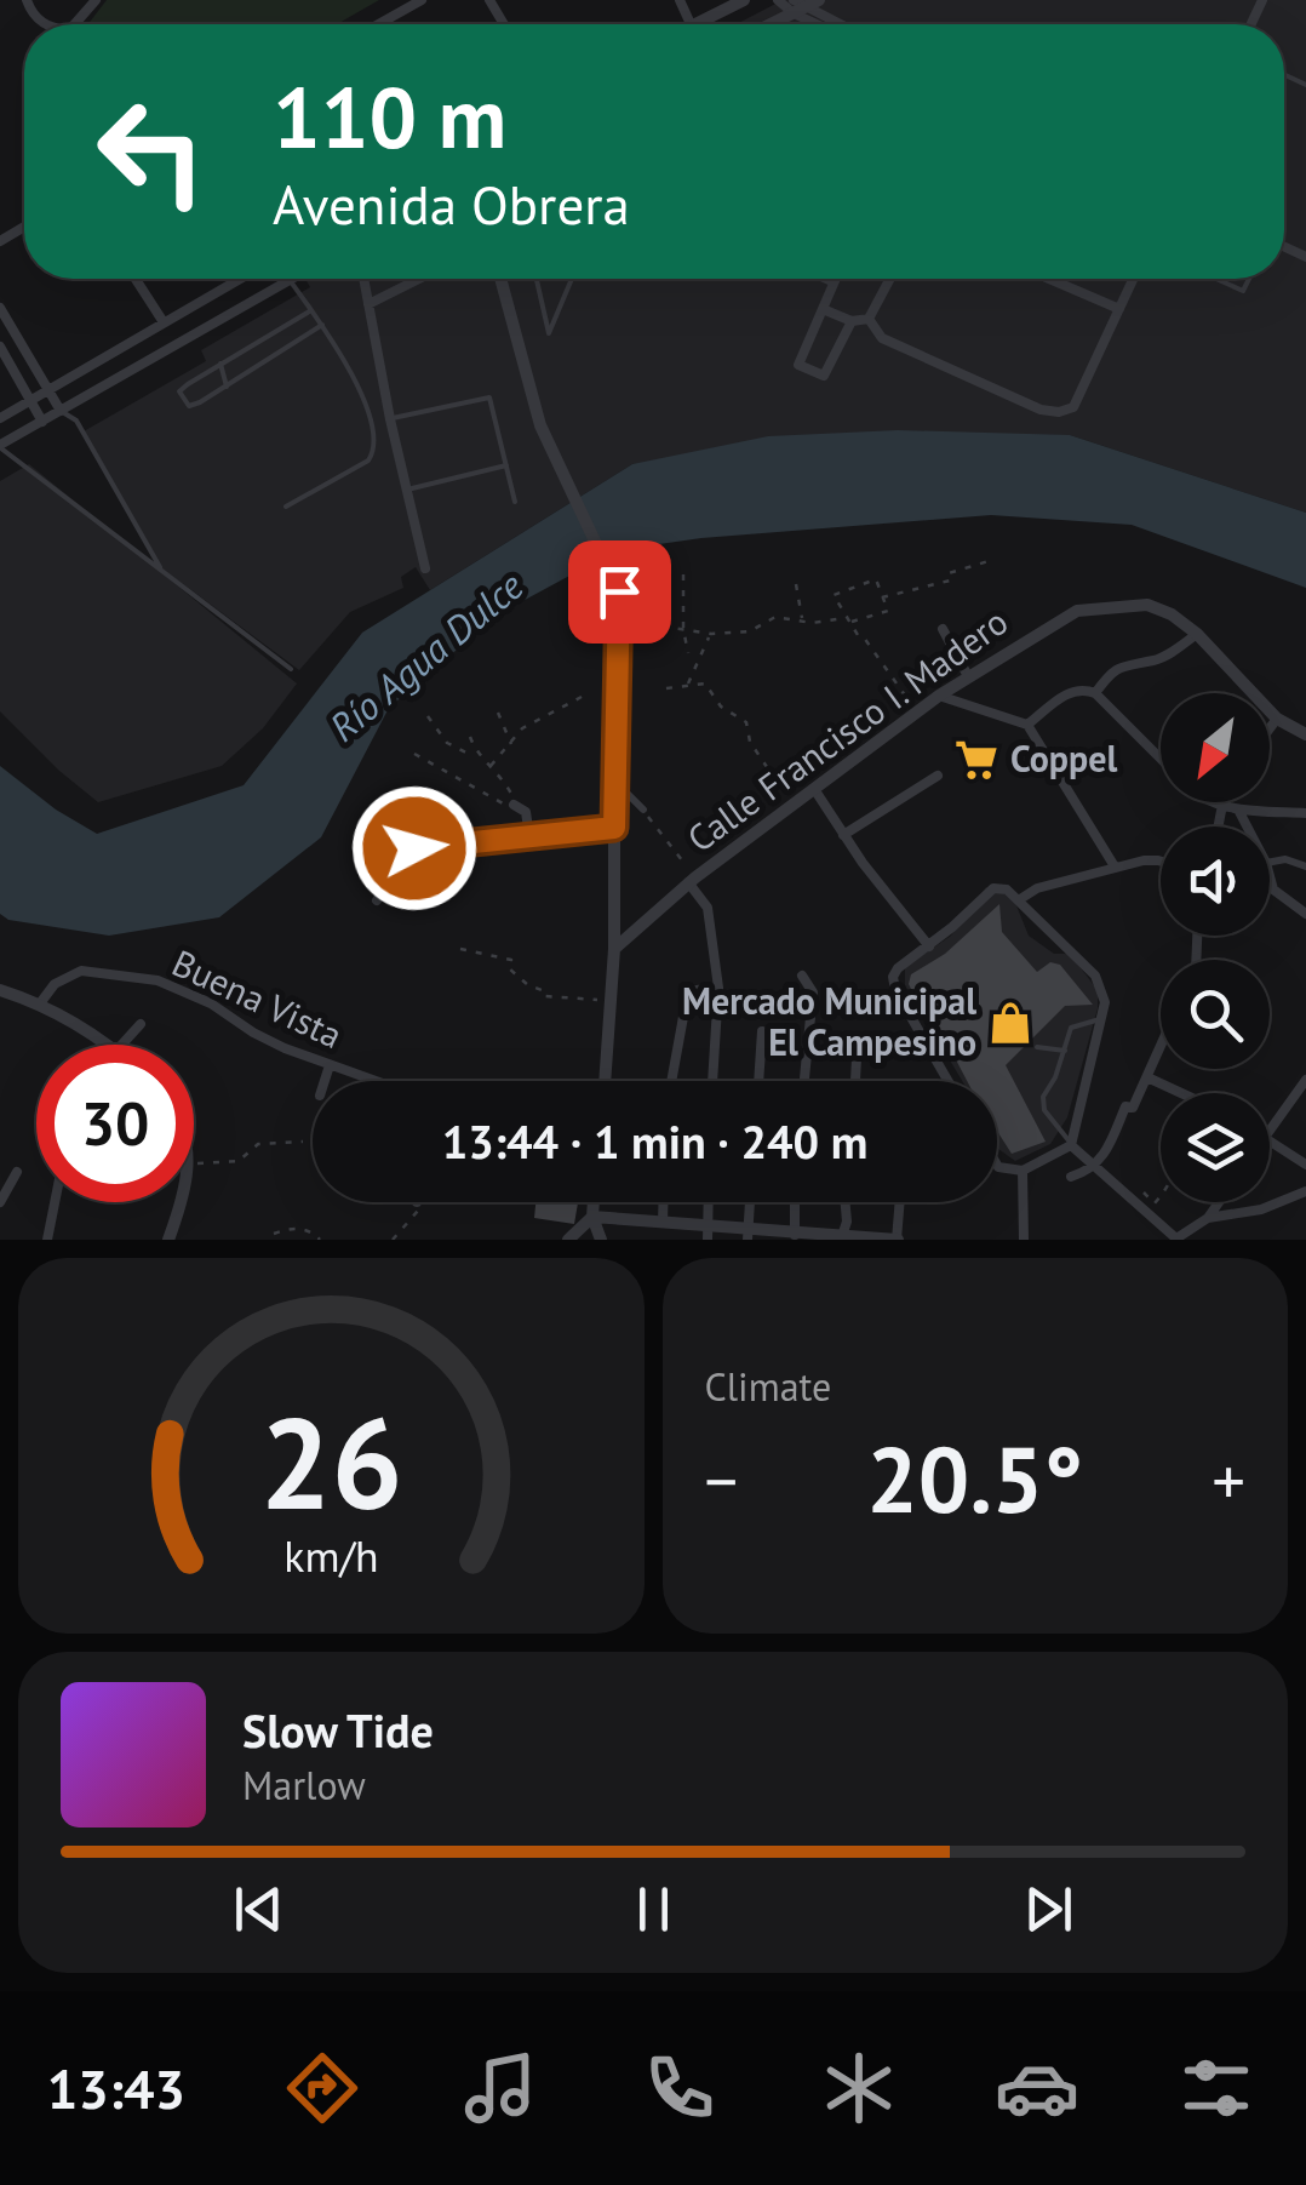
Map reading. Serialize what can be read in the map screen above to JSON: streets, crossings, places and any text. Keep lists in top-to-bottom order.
{
  "streets": {
    "street": ["Calle Francisco I. Madero", "Buena Vista"]
  },
  "water": ["Río Agua Dulce"],
  "places": {
    "supermarket": ["Coppel"],
    "shop": ["Mercado Municipal El Campesino"]
  },
  "north": "bottom left",
  "page": {
    "turn": ["110 m", "Avenida Obrera"],
    "limit": "30",
    "trip": "13:44 · 1 min · 240 m",
    "tile": "Climate",
    "heat": ["−", "20.5°", "+"],
    "song": ["Slow Tide", "Marlow"],
    "tabs": "13:43",
    "gauge": ["26", "km/h"]
  }
}
